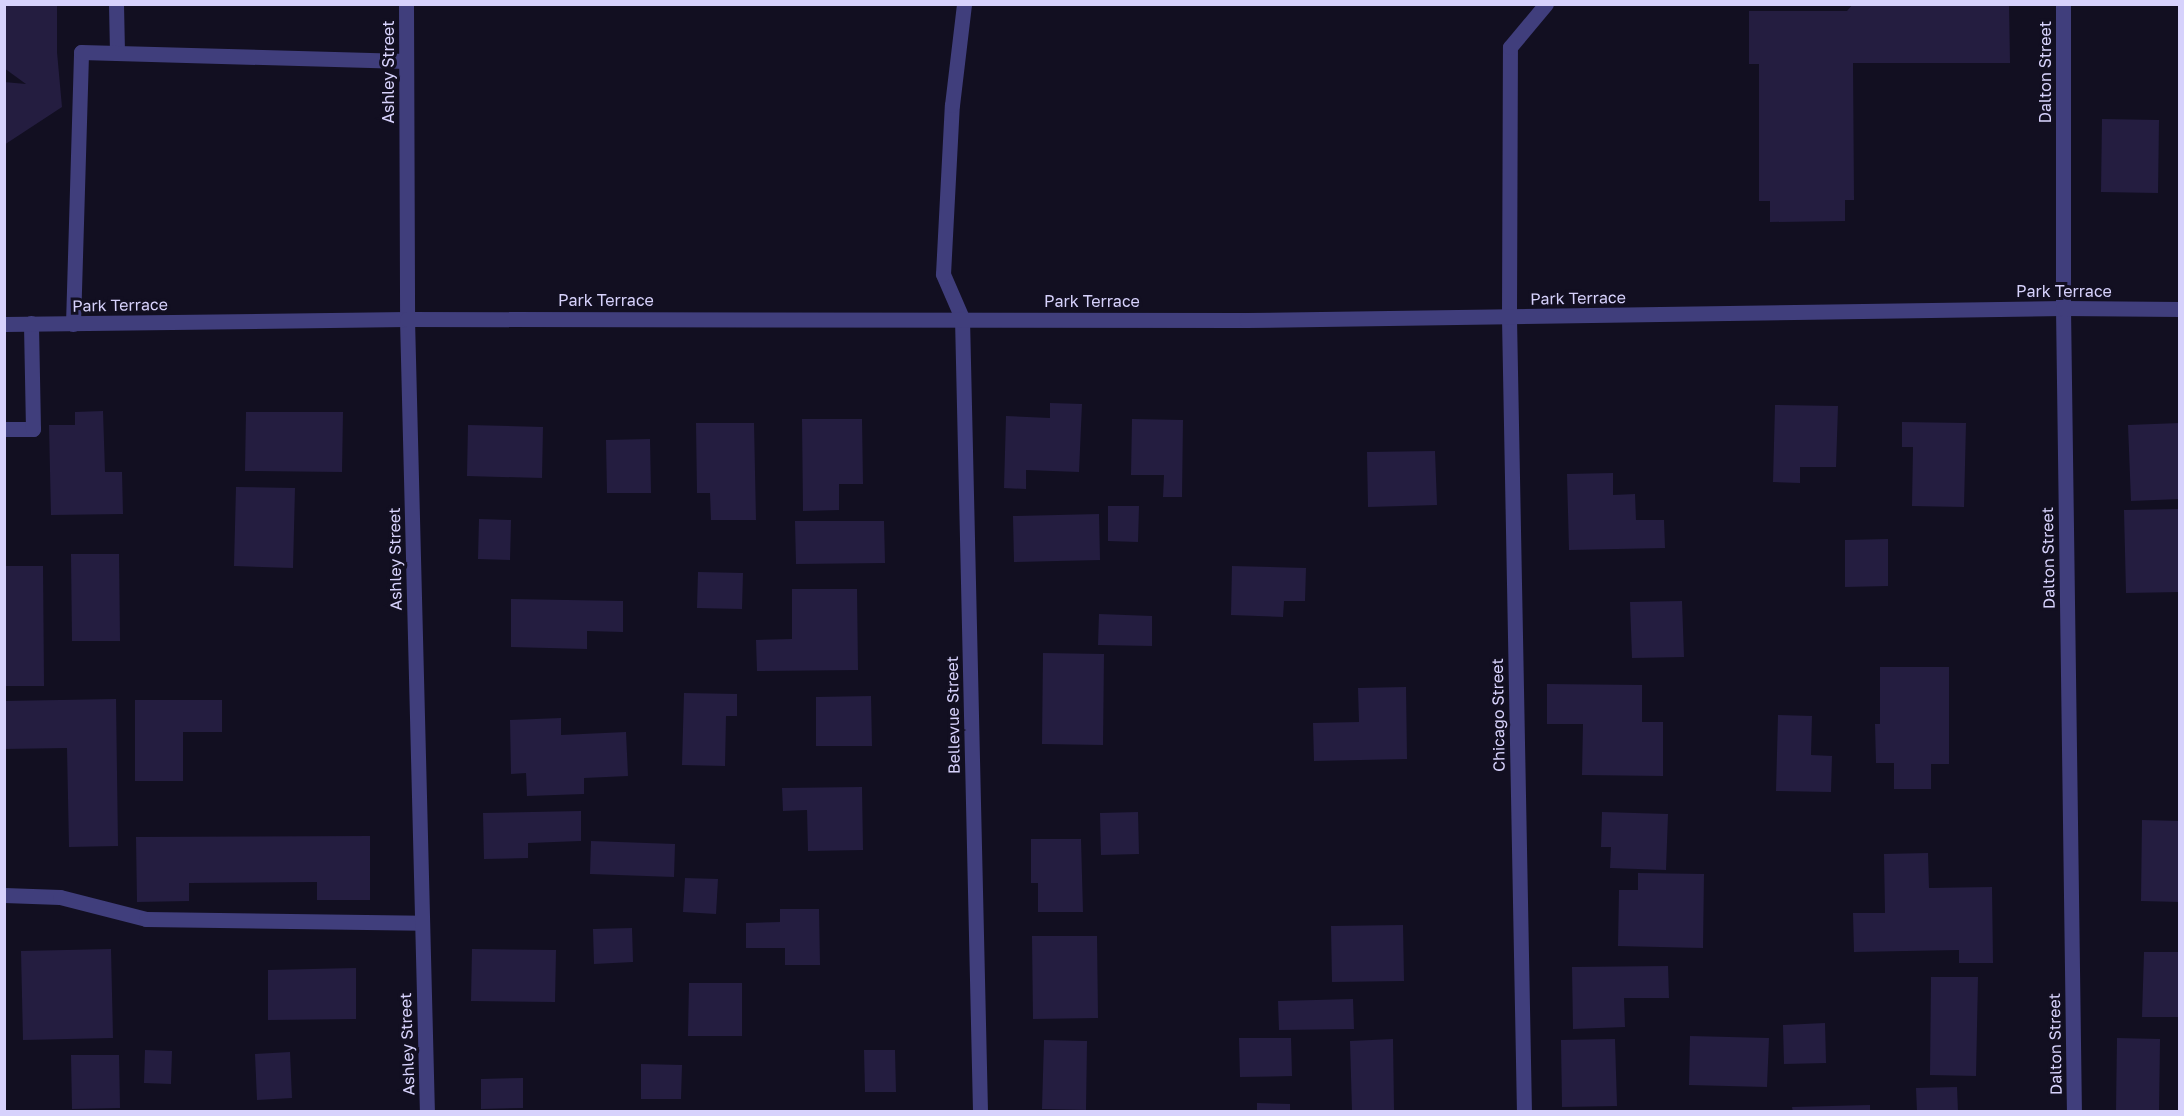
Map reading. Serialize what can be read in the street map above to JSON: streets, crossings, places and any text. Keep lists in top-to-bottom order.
{
  "streets": {
    "street": [
      "Ashley Street",
      "Dalton Street",
      "Park Terrace",
      "Bellevue Street",
      "Chicago Street"
    ]
  },
  "crossings": [
    ["Ashley Street", "Park Terrace"],
    ["Dalton Street", "Park Terrace"],
    ["Park Terrace", "Bellevue Street"],
    ["Park Terrace", "Chicago Street"]
  ]
}
